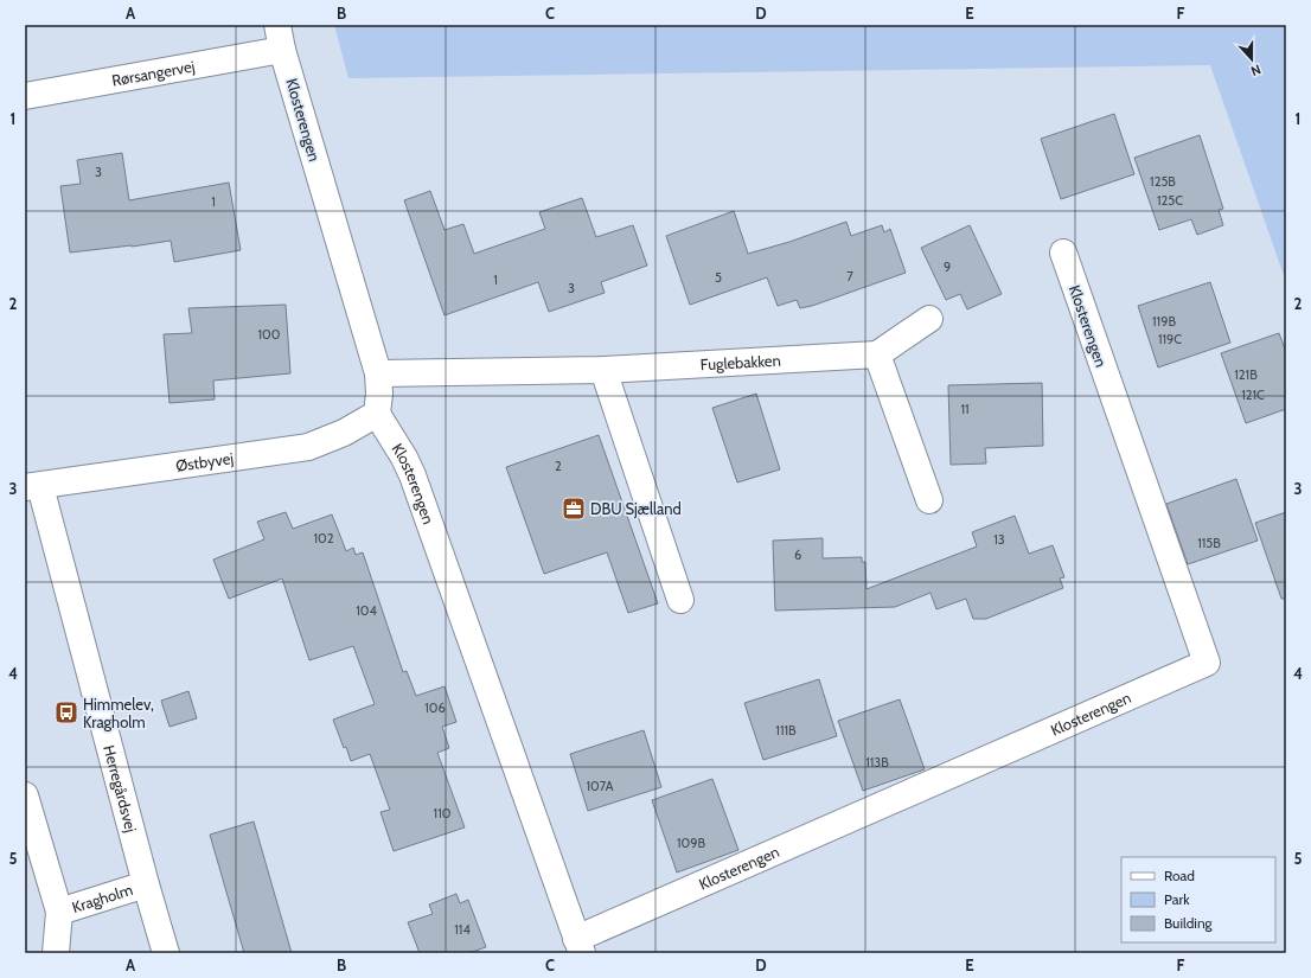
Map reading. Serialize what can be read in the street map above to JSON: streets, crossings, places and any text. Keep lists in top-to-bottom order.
{
  "streets": {
    "street": [
      "Rørsangervej",
      "Klosterengen",
      "Fuglebakken",
      "Østbyvej",
      "Herregårdsvej",
      "Kragholm"
    ]
  },
  "crossings": [
    ["Rørsangervej", "Klosterengen"],
    ["Klosterengen", "Fuglebakken"],
    ["Klosterengen", "Østbyvej"],
    ["Østbyvej", "Herregårdsvej"],
    ["Herregårdsvej", "Kragholm"]
  ],
  "places": {
    "office": ["DBU Sjælland"],
    "bus stop": ["Himmelev, Kragholm"]
  },
  "house_numbers": [
    "3",
    "125B",
    "125C",
    "1",
    "9",
    "7",
    "5",
    "1",
    "3",
    "119B",
    "100",
    "119C",
    "121B",
    "121C",
    "11",
    "2",
    "102",
    "13",
    "115B",
    "6",
    "104",
    "106",
    "111B",
    "113B",
    "107A",
    "110",
    "109B",
    "114"
  ],
  "legend": ["Road", "Park", "Building"],
  "north": "bottom",
  "grid": {
    "columns": [
      "A",
      "B",
      "C",
      "D",
      "E",
      "F"
    ],
    "rows": [
      "1",
      "2",
      "3",
      "4",
      "5"
    ]
  }
}
